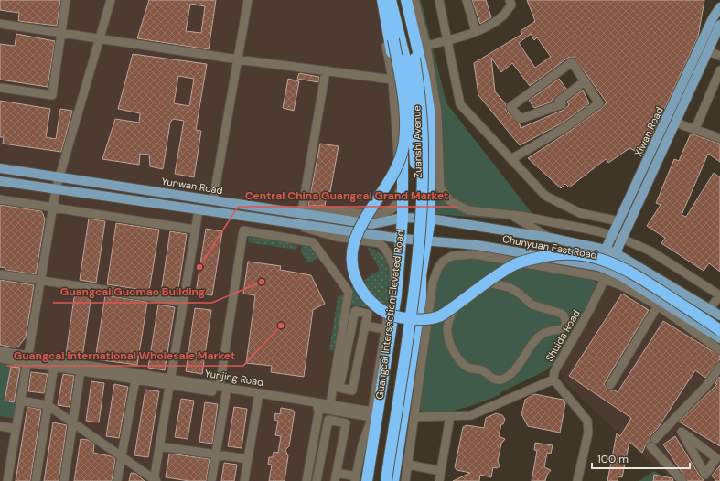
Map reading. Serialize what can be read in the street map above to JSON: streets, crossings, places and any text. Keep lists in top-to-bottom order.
{
  "streets": {
    "highway": ["Zuanshi Avenue", "Guangcai Intersection Elevated Road"],
    "main road": ["Xiwan Road", "Yunwan Road", "Chunyuan East Road"],
    "street": ["Shuida Road", "Yunjing Road"]
  },
  "crossings": [
    ["Xiwan Road", "Chunyuan East Road"],
    ["Zuanshi Avenue", "Yunwan Road"],
    ["Zuanshi Avenue", "Chunyuan East Road"],
    ["Zuanshi Avenue", "Yunjing Road"],
    ["Yunwan Road", "Chunyuan East Road"]
  ],
  "places": ["Central China Guangcai Grand Market", "Guangcai Guomao Building", "Guangcai International Wholesale Market"],
  "scale_bar": "100 m"
}
